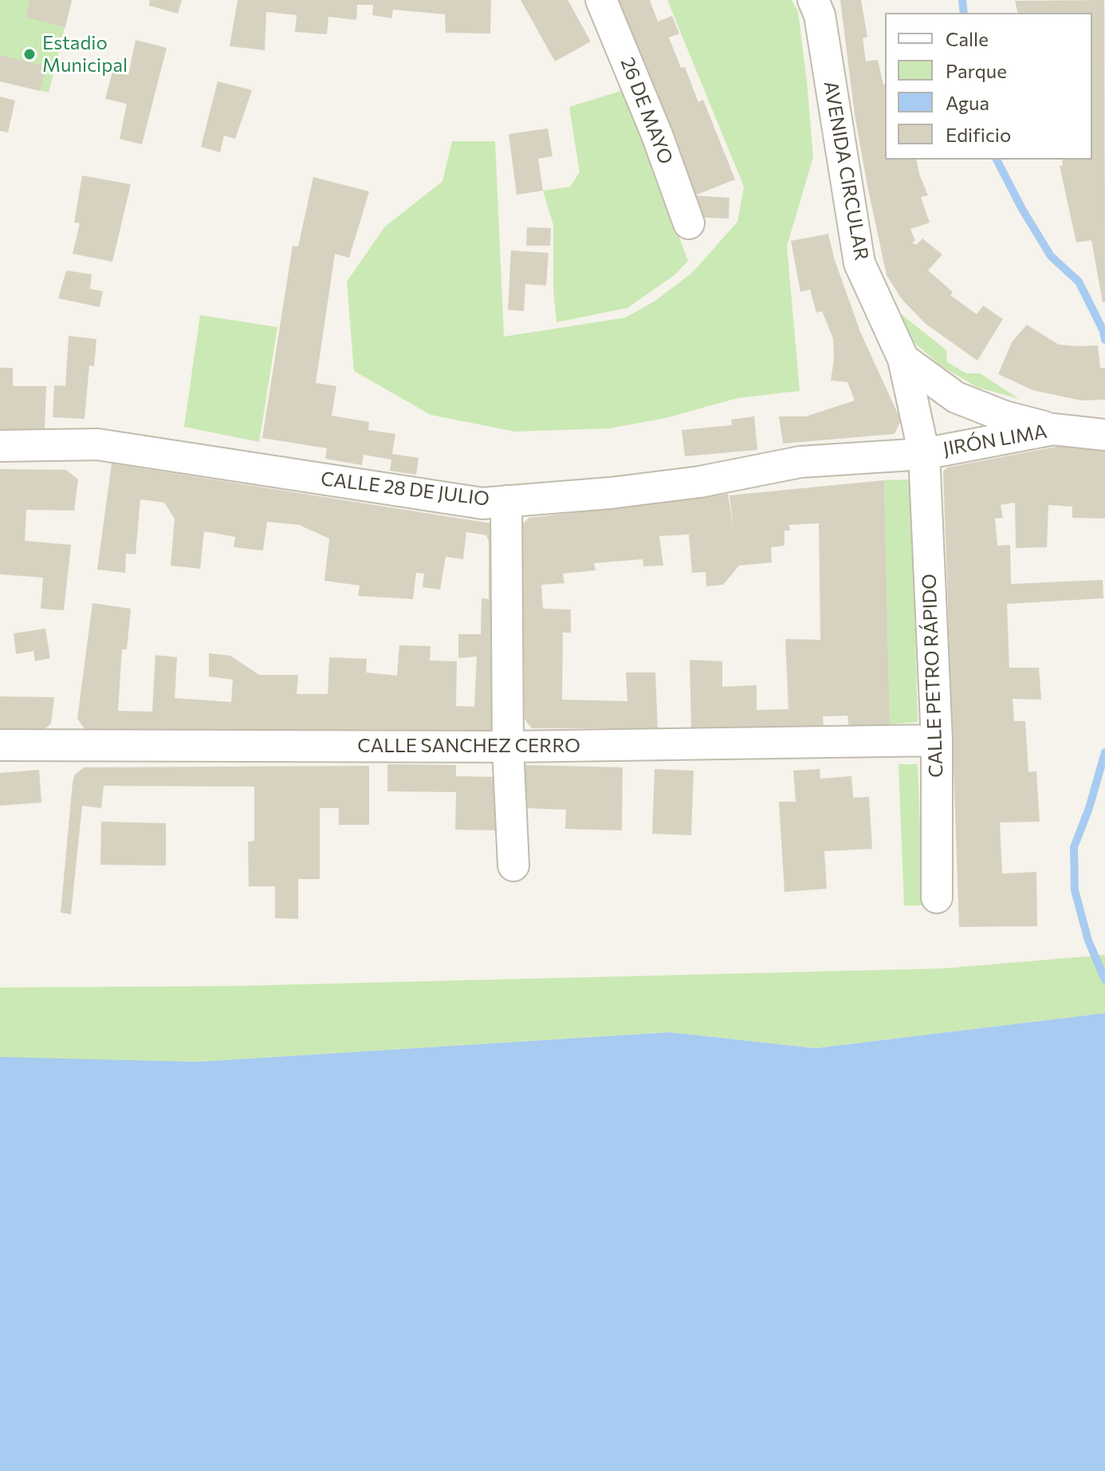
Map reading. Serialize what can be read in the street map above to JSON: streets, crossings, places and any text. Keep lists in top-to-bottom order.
{
  "streets": {
    "street": [
      "26 DE MAYO",
      "AVENIDA CIRCULAR",
      "JIRÓN LIMA",
      "CALLE 28 DE JULIO",
      "CALLE PETRO RÁPIDO",
      "CALLE SANCHEZ CERRO"
    ]
  },
  "crossings": [
    ["AVENIDA CIRCULAR", "JIRÓN LIMA"],
    ["AVENIDA CIRCULAR", "CALLE PETRO RÁPIDO"],
    ["JIRÓN LIMA", "CALLE 28 DE JULIO"],
    ["JIRÓN LIMA", "CALLE PETRO RÁPIDO"],
    ["CALLE 28 DE JULIO", "CALLE PETRO RÁPIDO"],
    ["CALLE PETRO RÁPIDO", "CALLE SANCHEZ CERRO"]
  ],
  "places": ["Estadio Municipal"],
  "legend": [
    "Calle",
    "Parque",
    "Agua",
    "Edificio"
  ]
}
